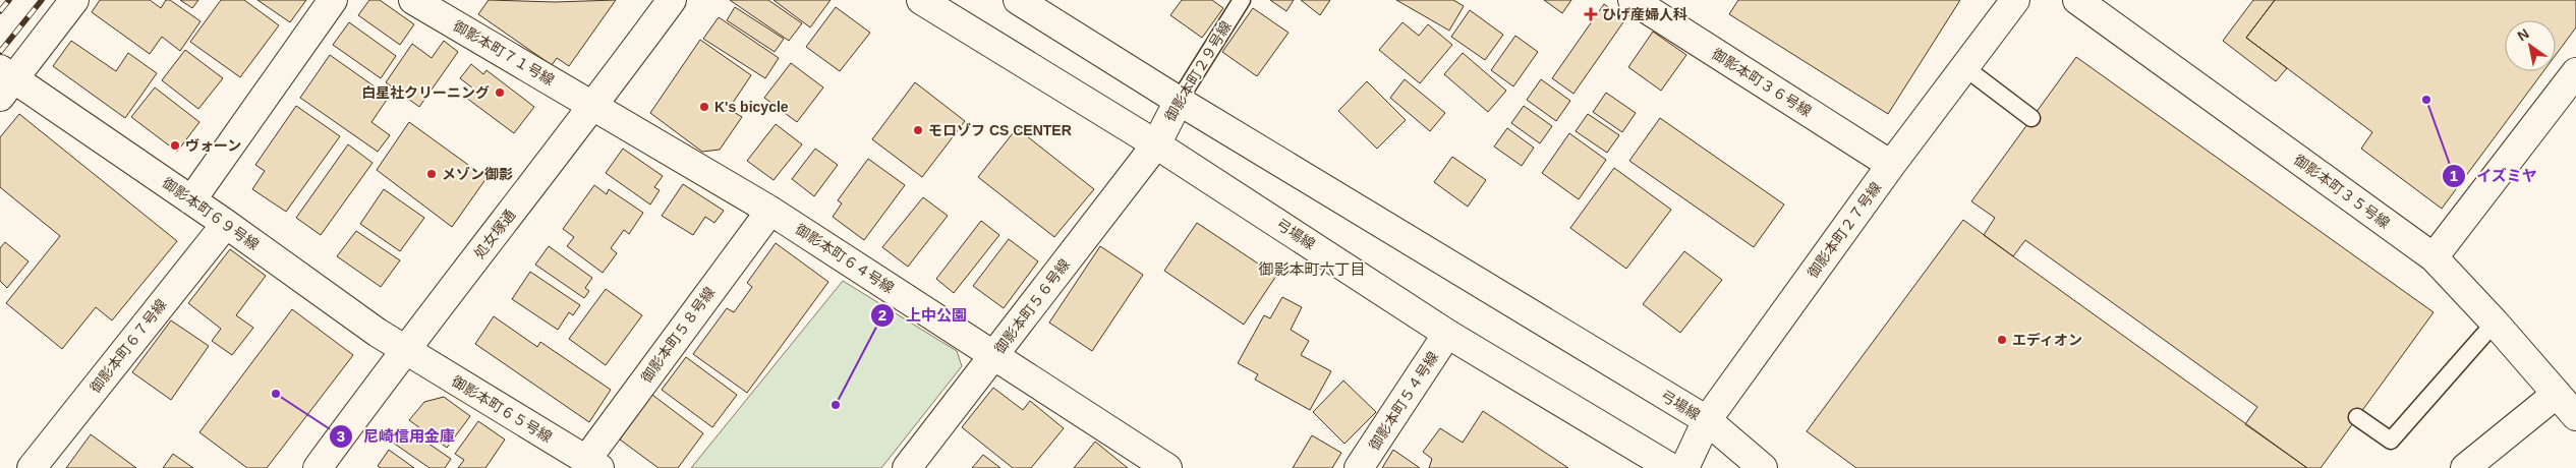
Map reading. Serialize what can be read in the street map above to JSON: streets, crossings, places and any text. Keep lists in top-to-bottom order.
{
  "streets": {
    "street": [
      "御影本町７１号線",
      "御影本町２９号線",
      "御影本町３６号線",
      "御影本町３５号線",
      "御影本町６９号線",
      "御影本町２７号線",
      "処女塚通",
      "弓場線",
      "御影本町６４号線",
      "御影本町５６号線",
      "御影本町５８号線",
      "御影本町６７号線",
      "御影本町５４号線",
      "御影本町６５号線"
    ]
  },
  "crossings": [
    ["御影本町７１号線", "処女塚通"],
    ["御影本町７１号線", "御影本町６４号線"],
    ["御影本町２９号線", "弓場線"],
    ["御影本町２９号線", "御影本町５６号線"],
    ["御影本町３６号線", "御影本町２７号線"],
    ["御影本町６９号線", "処女塚通"],
    ["御影本町６９号線", "御影本町６７号線"],
    ["御影本町６９号線", "御影本町６５号線"],
    ["御影本町２７号線", "弓場線"],
    ["処女塚通", "御影本町６４号線"],
    ["処女塚通", "御影本町６５号線"],
    ["弓場線", "御影本町５６号線"],
    ["弓場線", "御影本町５４号線"],
    ["御影本町６４号線", "御影本町５６号線"],
    ["御影本町６４号線", "御影本町５８号線"],
    ["御影本町５８号線", "御影本町６５号線"]
  ],
  "districts": ["御影本町六丁目"],
  "places": {
    "health": ["ひげ産婦人科"],
    "other": [
      "白星社クリーニング",
      "イズミヤ",
      "K's bicycle",
      "モロゾフ CS CENTER",
      "ヴォーン",
      "メゾン御影",
      "エディオン",
      "尼崎信用金庫",
      "上中公園"
    ]
  },
  "north": "top left"
}
